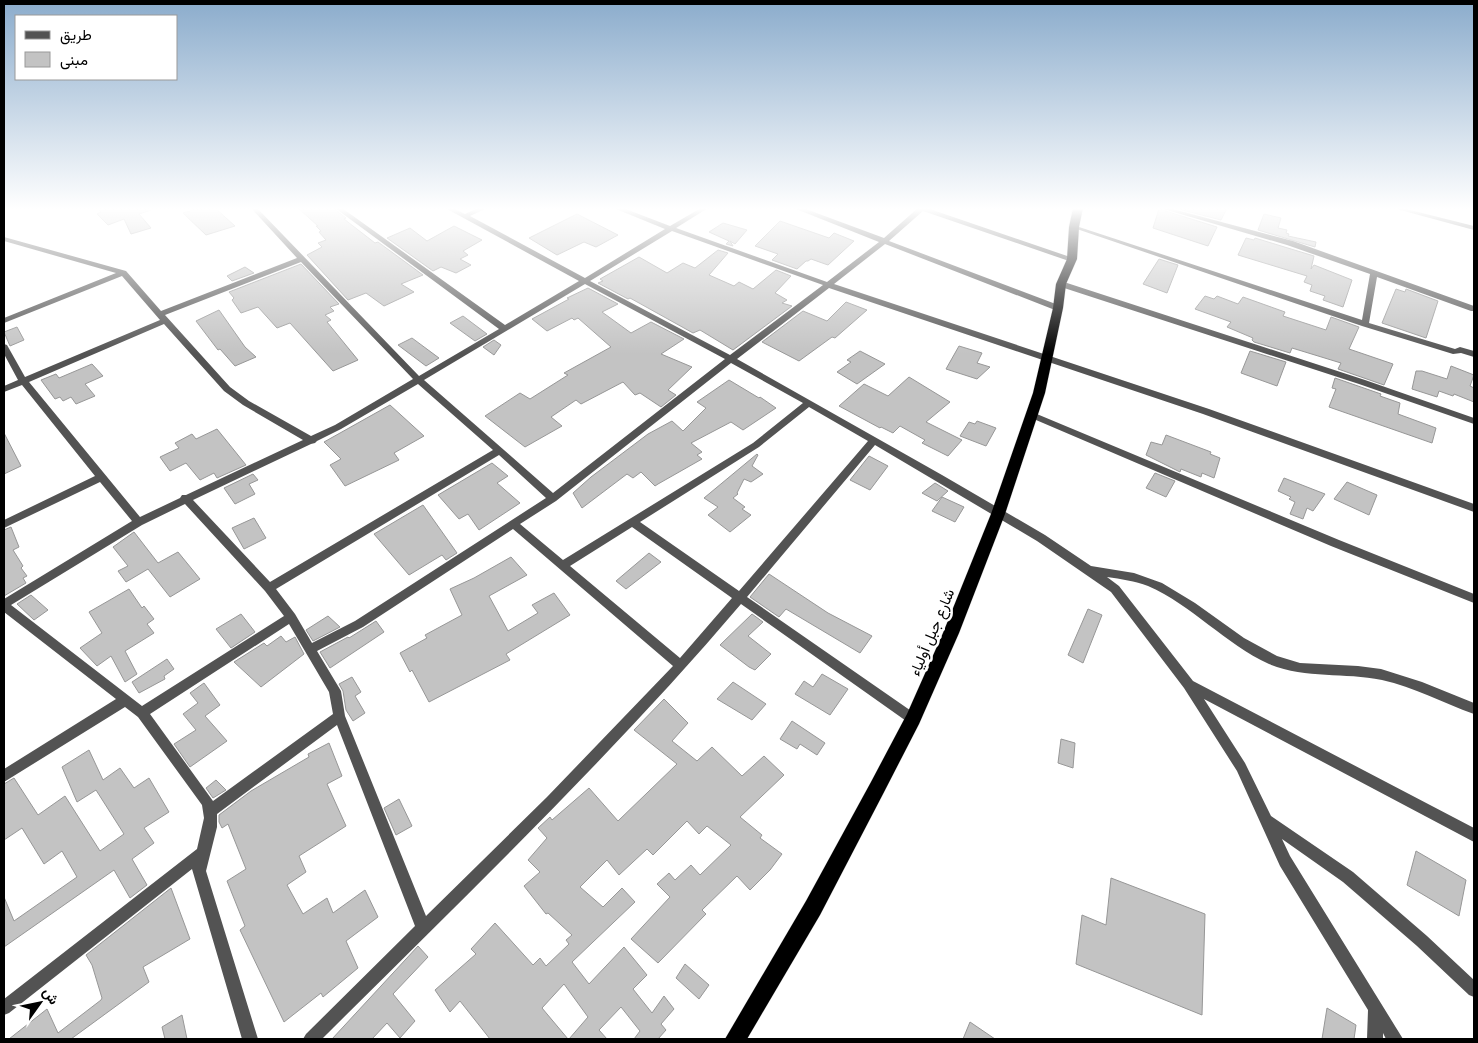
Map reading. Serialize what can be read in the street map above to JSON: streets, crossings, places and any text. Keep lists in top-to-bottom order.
{
  "streets": {
    "highway": ["شارع جبل أولياء"]
  },
  "legend": ["طريق", "مبنى"],
  "north": "top right"
}
